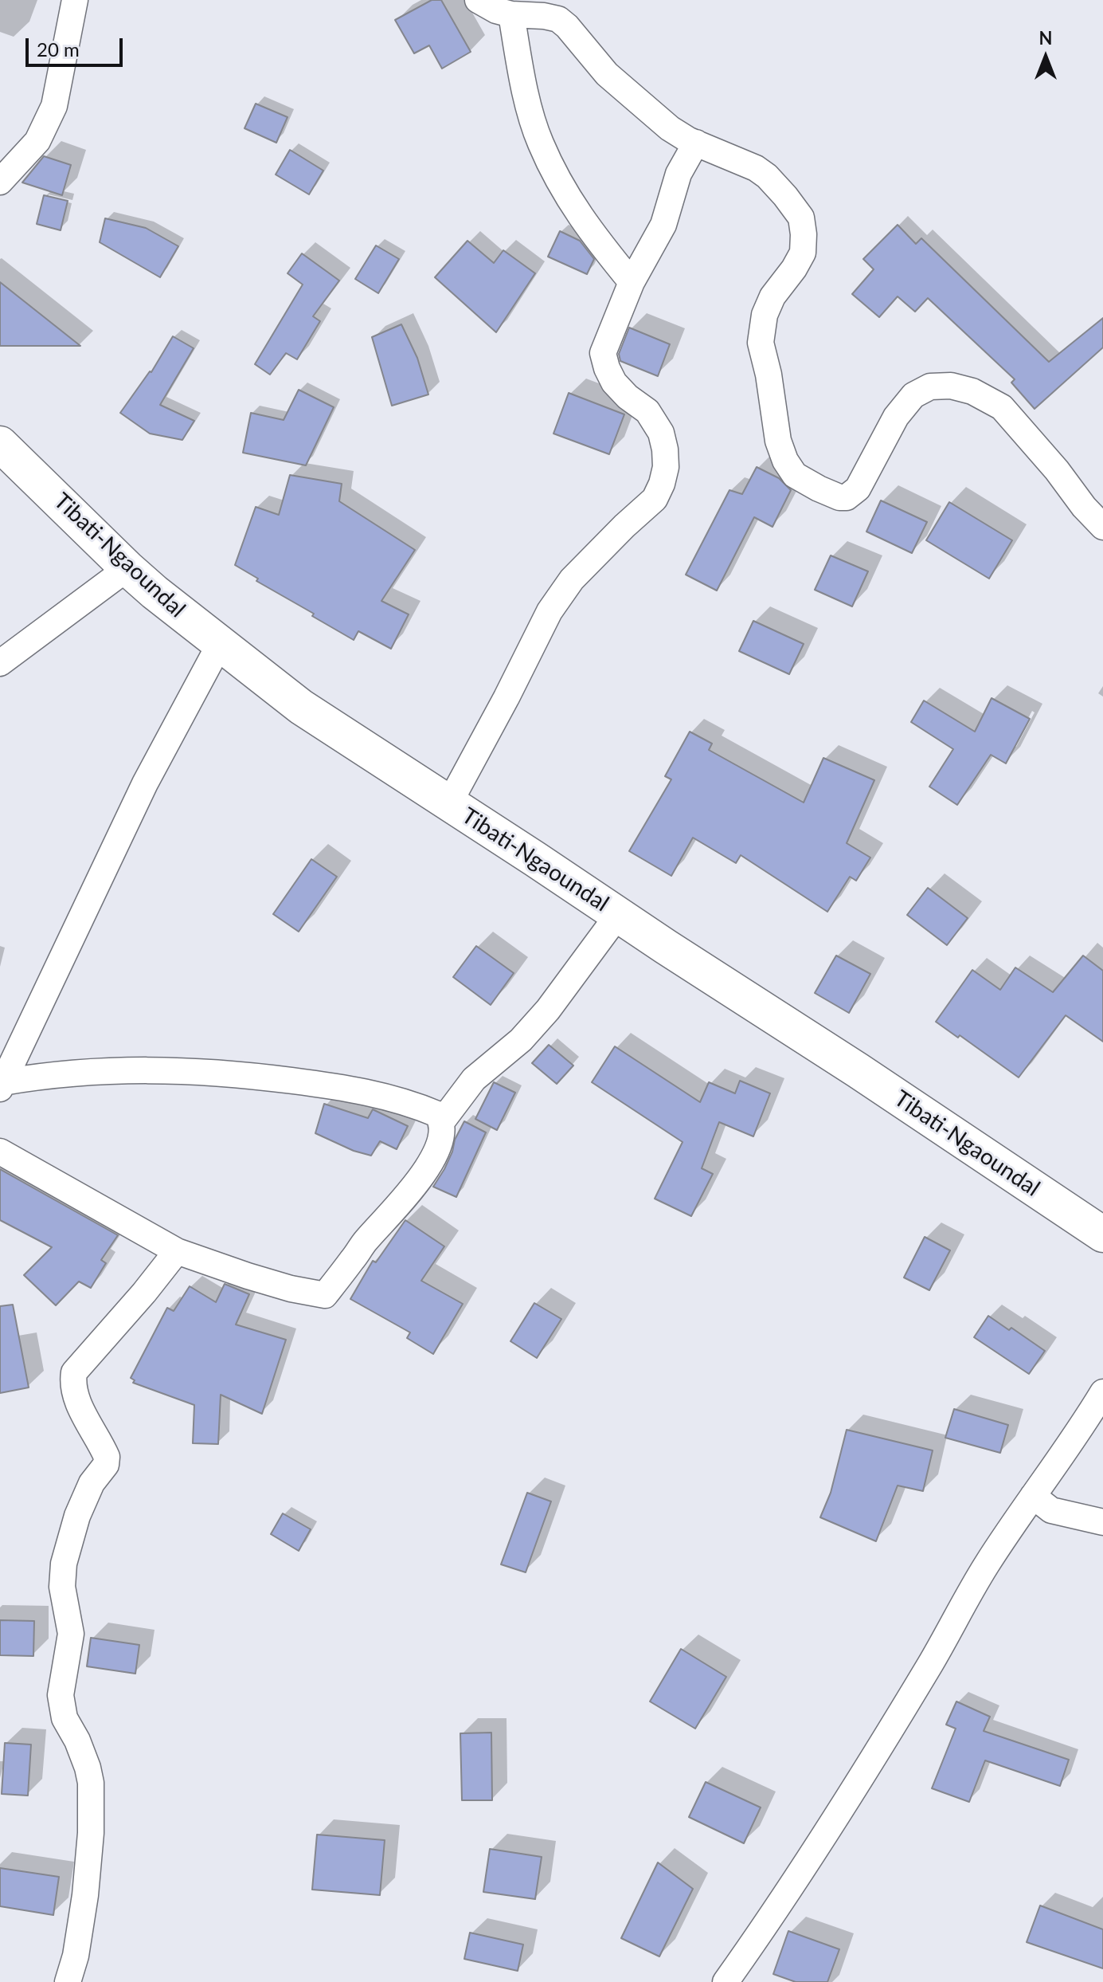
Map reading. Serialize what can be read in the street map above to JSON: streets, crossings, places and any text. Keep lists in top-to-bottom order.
{
  "streets": {
    "highway": ["Tibati-Ngaoundal"]
  },
  "scale_bar": "20 m",
  "north": "top"
}
